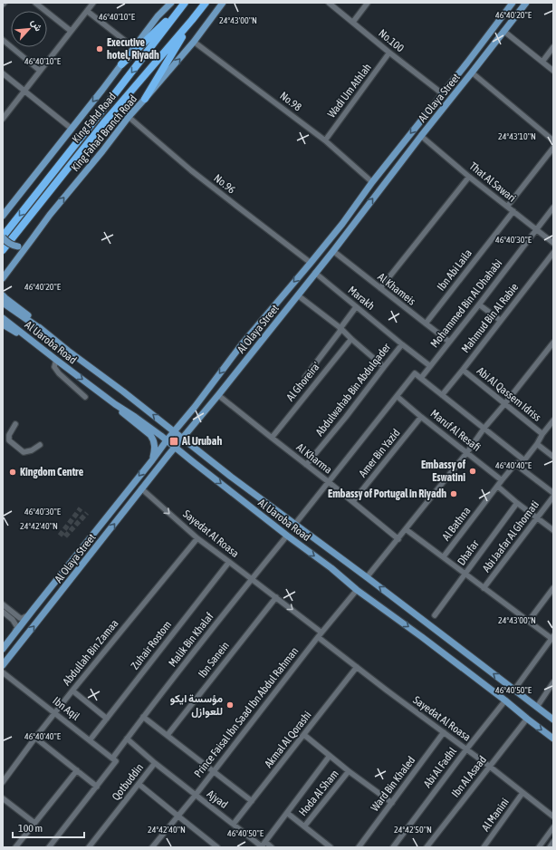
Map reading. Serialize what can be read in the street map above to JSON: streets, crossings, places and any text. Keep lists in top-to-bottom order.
{
  "streets": {
    "highway": ["King Fahd Road"],
    "main road": ["Al Olaya Street", "King Fahad Branch Road", "Al Uaroba Road"],
    "street": [
      "No.100",
      "Wadi Um Athlah",
      "No.98",
      "That Al Sawari",
      "No.96",
      "Ibn Abi Laila",
      "Al Khameis",
      "Marakh",
      "Mohammed Bin Al Dhahabi",
      "Mahmud Bin Al Rabie",
      "Al Ghoreira'",
      "Abdulwahab Bin Abdulqader",
      "Abi Al Qassem Idriss",
      "Maruf Al Resafi",
      "Amer Bin Yazid",
      "Al Kharma",
      "Al Bathna",
      "Sayedat Al Roasa",
      "Abi Jaafar Al Ghornati",
      "Dhafar",
      "Malik Bin Khalaf",
      "Zuhair Rostom",
      "Abdullah Bin Zamaa",
      "Ibn Sanein",
      "Ibn Aqil",
      "Prince Faisal Ibn Saad Ibn Abdul Rahman",
      "Akmal Al Qorashi",
      "Abi Al Fadhl",
      "Ibn Al Asaad",
      "Qotbuddin",
      "Ward Bin Khaled",
      "Hoda Al Sham",
      "Ajyad",
      "Al Manini"
    ]
  },
  "crossings": [
    ["No.100", "Wadi Um Athlah"],
    ["No.100", "Al Olaya Street"],
    ["Wadi Um Athlah", "No.98"],
    ["Al Olaya Street", "No.98"],
    ["Al Olaya Street", "That Al Sawari"],
    ["Al Olaya Street", "No.96"],
    ["Al Olaya Street", "Al Khameis"],
    ["Al Olaya Street", "Marakh"],
    ["Al Olaya Street", "Al Uaroba Road"],
    ["Al Olaya Street", "Al Kharma"],
    ["Al Olaya Street", "Sayedat Al Roasa"],
    ["No.98", "King Fahad Branch Road"],
    ["King Fahad Branch Road", "No.96"],
    ["That Al Sawari", "Ibn Abi Laila"],
    ["That Al Sawari", "Mohammed Bin Al Dhahabi"],
    ["Ibn Abi Laila", "Al Khameis"],
    ["Al Khameis", "Mohammed Bin Al Dhahabi"],
    ["Marakh", "Mohammed Bin Al Dhahabi"],
    ["Marakh", "Abdulwahab Bin Abdulqader"],
    ["Mahmud Bin Al Rabie", "Abi Al Qassem Idriss"],
    ["Al Uaroba Road", "Malik Bin Khalaf"],
    ["Al Uaroba Road", "Prince Faisal Ibn Saad Ibn Abdul Rahman"],
    ["Al Uaroba Road", "Abi Al Fadhl"],
    ["Al Uaroba Road", "Ibn Al Asaad"],
    ["Al Ghoreira'", "Al Kharma"],
    ["Abdulwahab Bin Abdulqader", "Al Kharma"],
    ["Maruf Al Resafi", "Amer Bin Yazid"],
    ["Maruf Al Resafi", "Al Bathna"],
    ["Amer Bin Yazid", "Al Kharma"],
    ["Sayedat Al Roasa", "Malik Bin Khalaf"],
    ["Sayedat Al Roasa", "Zuhair Rostom"],
    ["Sayedat Al Roasa", "Abdullah Bin Zamaa"],
    ["Sayedat Al Roasa", "Ibn Sanein"],
    ["Sayedat Al Roasa", "Prince Faisal Ibn Saad Ibn Abdul Rahman"],
    ["Sayedat Al Roasa", "Akmal Al Qorashi"],
    ["Sayedat Al Roasa", "Abi Al Fadhl"],
    ["Sayedat Al Roasa", "Ibn Al Asaad"],
    ["Sayedat Al Roasa", "Ward Bin Khaled"],
    ["Sayedat Al Roasa", "Al Manini"],
    ["Malik Bin Khalaf", "Ibn Aqil"],
    ["Malik Bin Khalaf", "Ajyad"],
    ["Zuhair Rostom", "Ibn Aqil"],
    ["Abdullah Bin Zamaa", "Ibn Aqil"],
    ["Prince Faisal Ibn Saad Ibn Abdul Rahman", "Ajyad"],
    ["Akmal Al Qorashi", "Ajyad"],
    ["Qotbuddin", "Ajyad"]
  ],
  "places": {
    "other": [
      "Executive hotel, Riyadh",
      "Embassy of Eswatini",
      "Kingdom Centre",
      "Embassy of Portugal in Riyadh",
      "مؤسسة ايكو للعوازل"
    ],
    "transit": ["Al Urubah"]
  },
  "scale_bar": "100 m",
  "north": "top right",
  "coordinates": [
    "46°40'20\"E",
    "46°40'10\"E",
    "24°43'00\"N",
    "24°43'10\"N",
    "46°40'30\"E",
    "46°40'40\"E",
    "24°42'40\"N",
    "46°40'50\"E",
    "24°42'50\"N"
  ]
}
